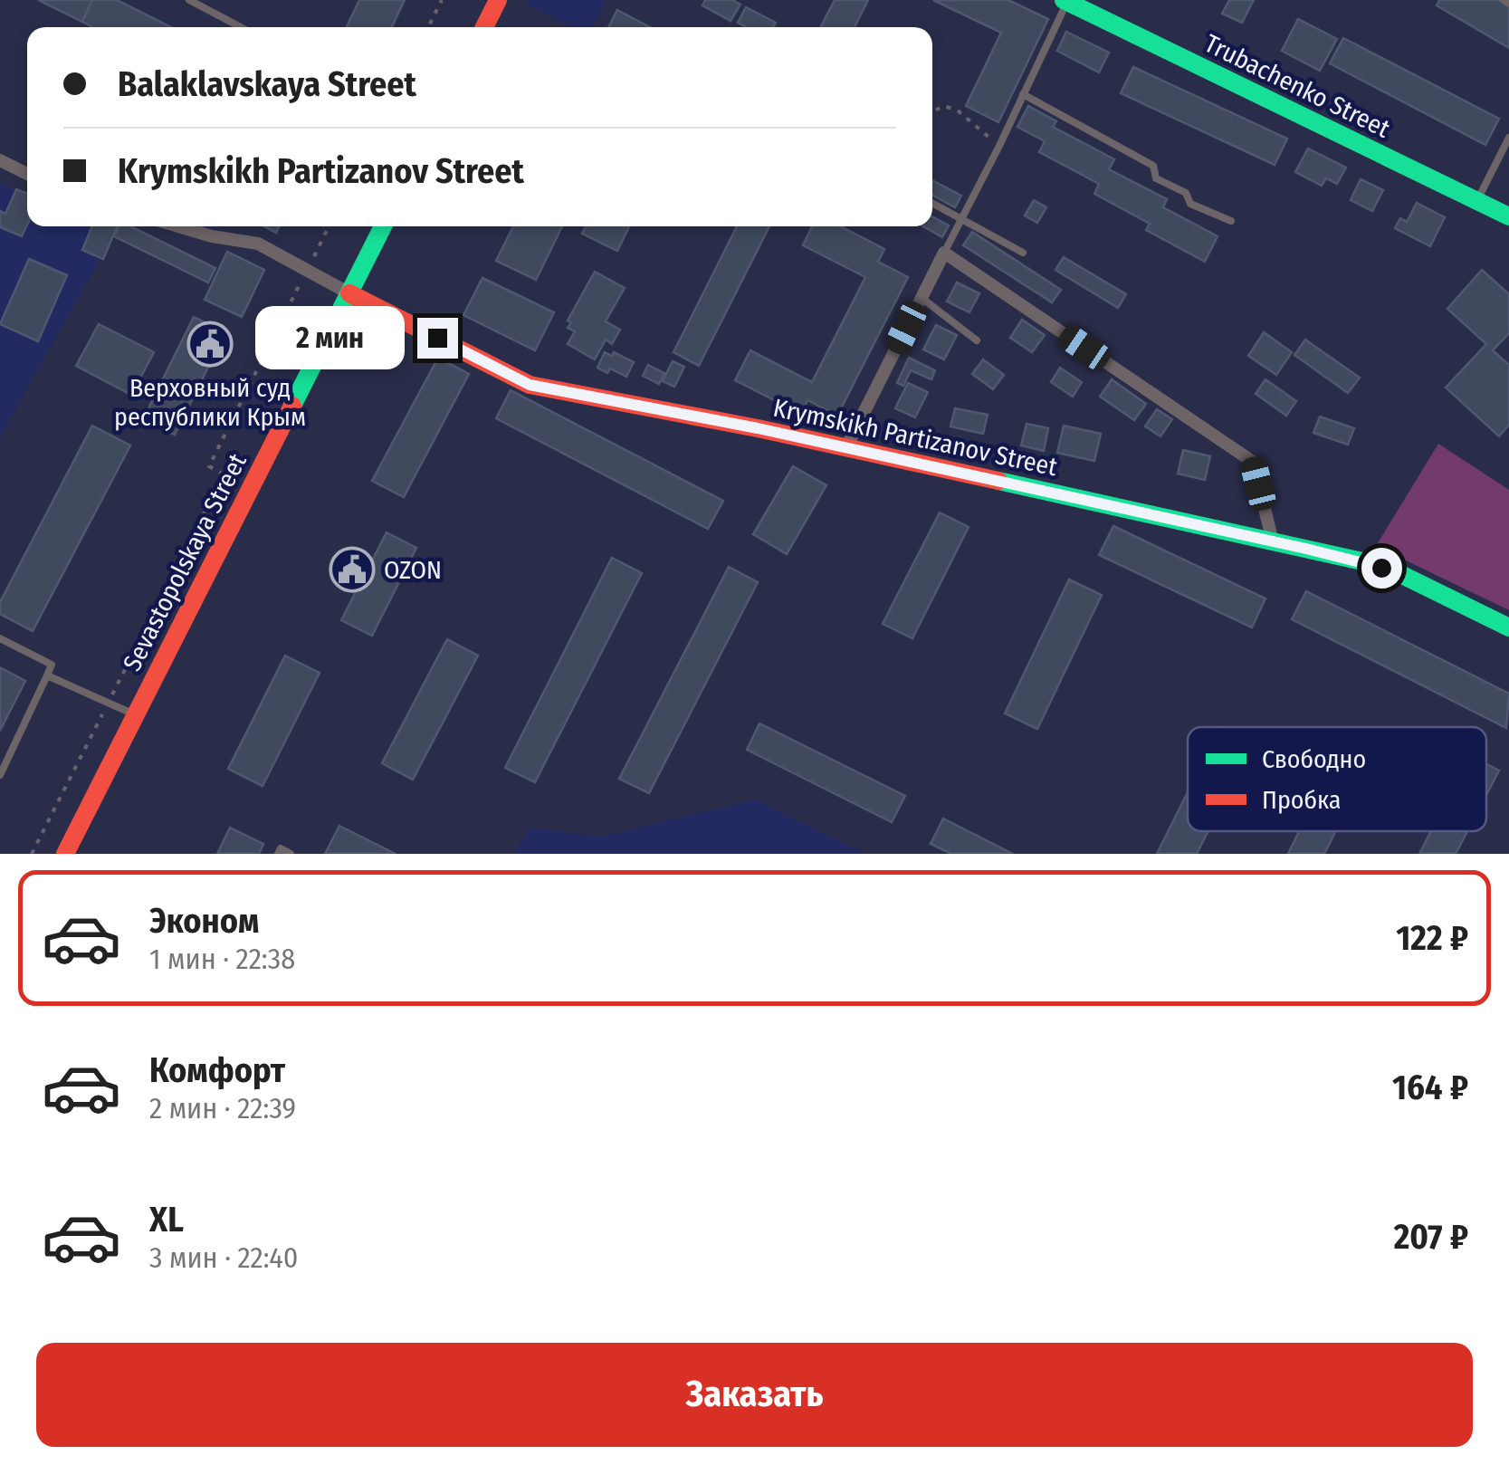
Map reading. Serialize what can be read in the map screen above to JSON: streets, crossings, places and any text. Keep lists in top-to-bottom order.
{
  "streets": {
    "main road": ["Trubachenko Street", "Krymskikh Partizanov Street", "Sevastopolskaya Street"]
  },
  "crossings": [
    ["Krymskikh Partizanov Street", "Sevastopolskaya Street"]
  ],
  "places": {
    "public building": ["Верховный суд республики Крым", "OZON"]
  },
  "legend": ["Свободно", "Пробка"],
  "page": {
    "banner": ["Balaklavskaya Street", "Krymskikh Partizanov Street"],
    "bubble": "2 мин",
    "list": [
      {
        "name": "Эконом",
        "note": "1 мин · 22:38",
        "value": "122 ₽"
      },
      {
        "name": "Комфорт",
        "note": "2 мин · 22:39",
        "value": "164 ₽"
      },
      {
        "name": "XL",
        "note": "3 мин · 22:40",
        "value": "207 ₽"
      }
    ],
    "buttons": "Заказать"
  }
}
